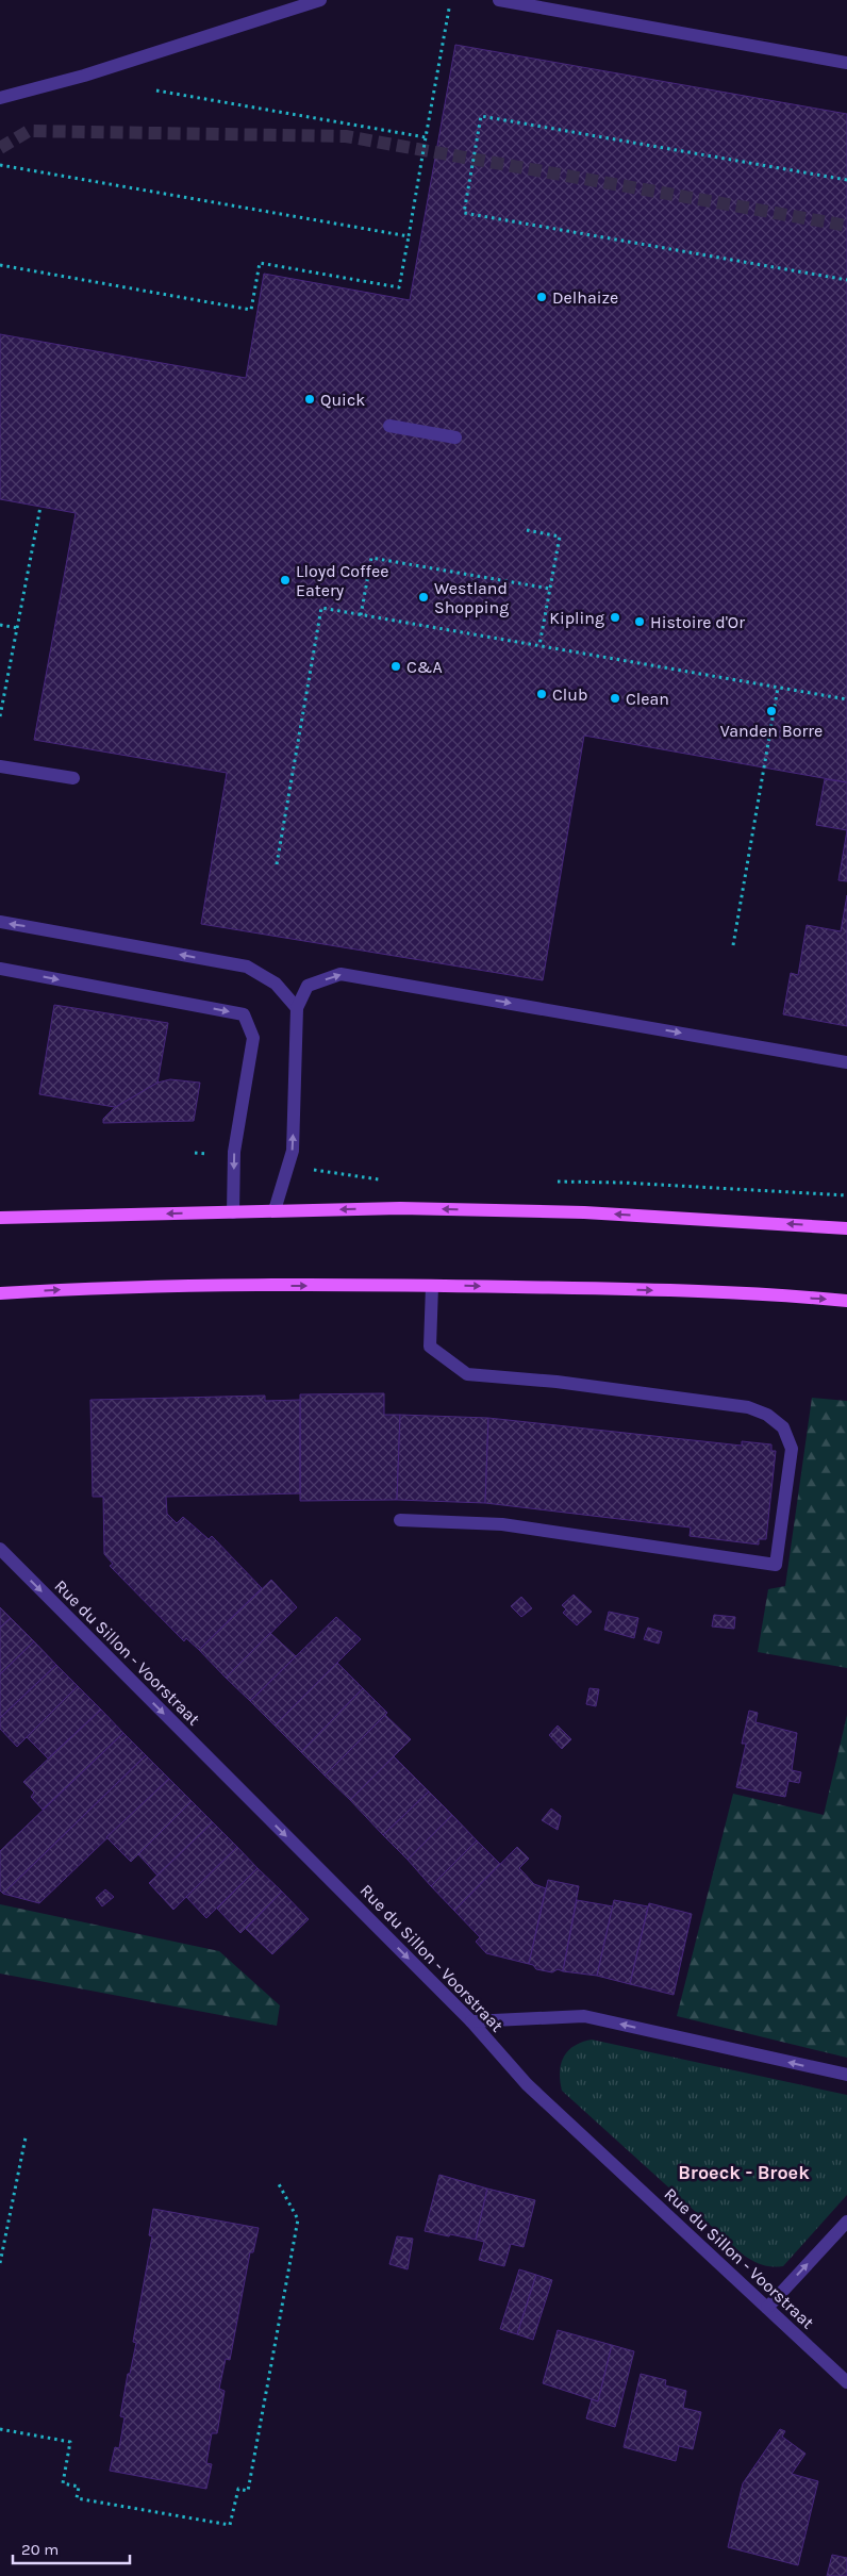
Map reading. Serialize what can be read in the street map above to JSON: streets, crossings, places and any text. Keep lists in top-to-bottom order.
{
  "streets": {
    "street": ["Rue du Sillon - Voorstraat"]
  },
  "one_way": ["Rue du Sillon - Voorstraat"],
  "districts": ["Broeck - Broek"],
  "places": [
    "Delhaize",
    "Quick",
    "Lloyd Coffee Eatery",
    "Westland Shopping",
    "Kipling",
    "Histoire d'Or",
    "C&A",
    "Club",
    "Clean",
    "Vanden Borre"
  ],
  "scale_bar": "20 m"
}
